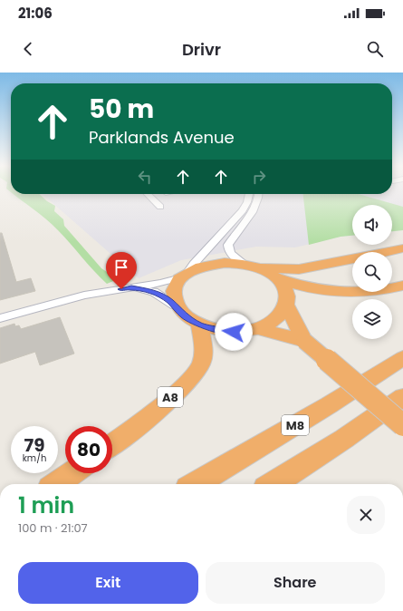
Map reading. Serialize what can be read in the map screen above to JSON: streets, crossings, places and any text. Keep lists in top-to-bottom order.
{
  "streets": {
    "highway": ["A8", "M8"]
  },
  "page": {
    "status": "21:06",
    "header": "Drivr",
    "turn": ["50 m", "Parklands Avenue"],
    "speed": "79 km/h",
    "limit": "80",
    "heading": ["1 min", "100 m · 21:07"],
    "buttons": ["Exit", "Share"]
  }
}
